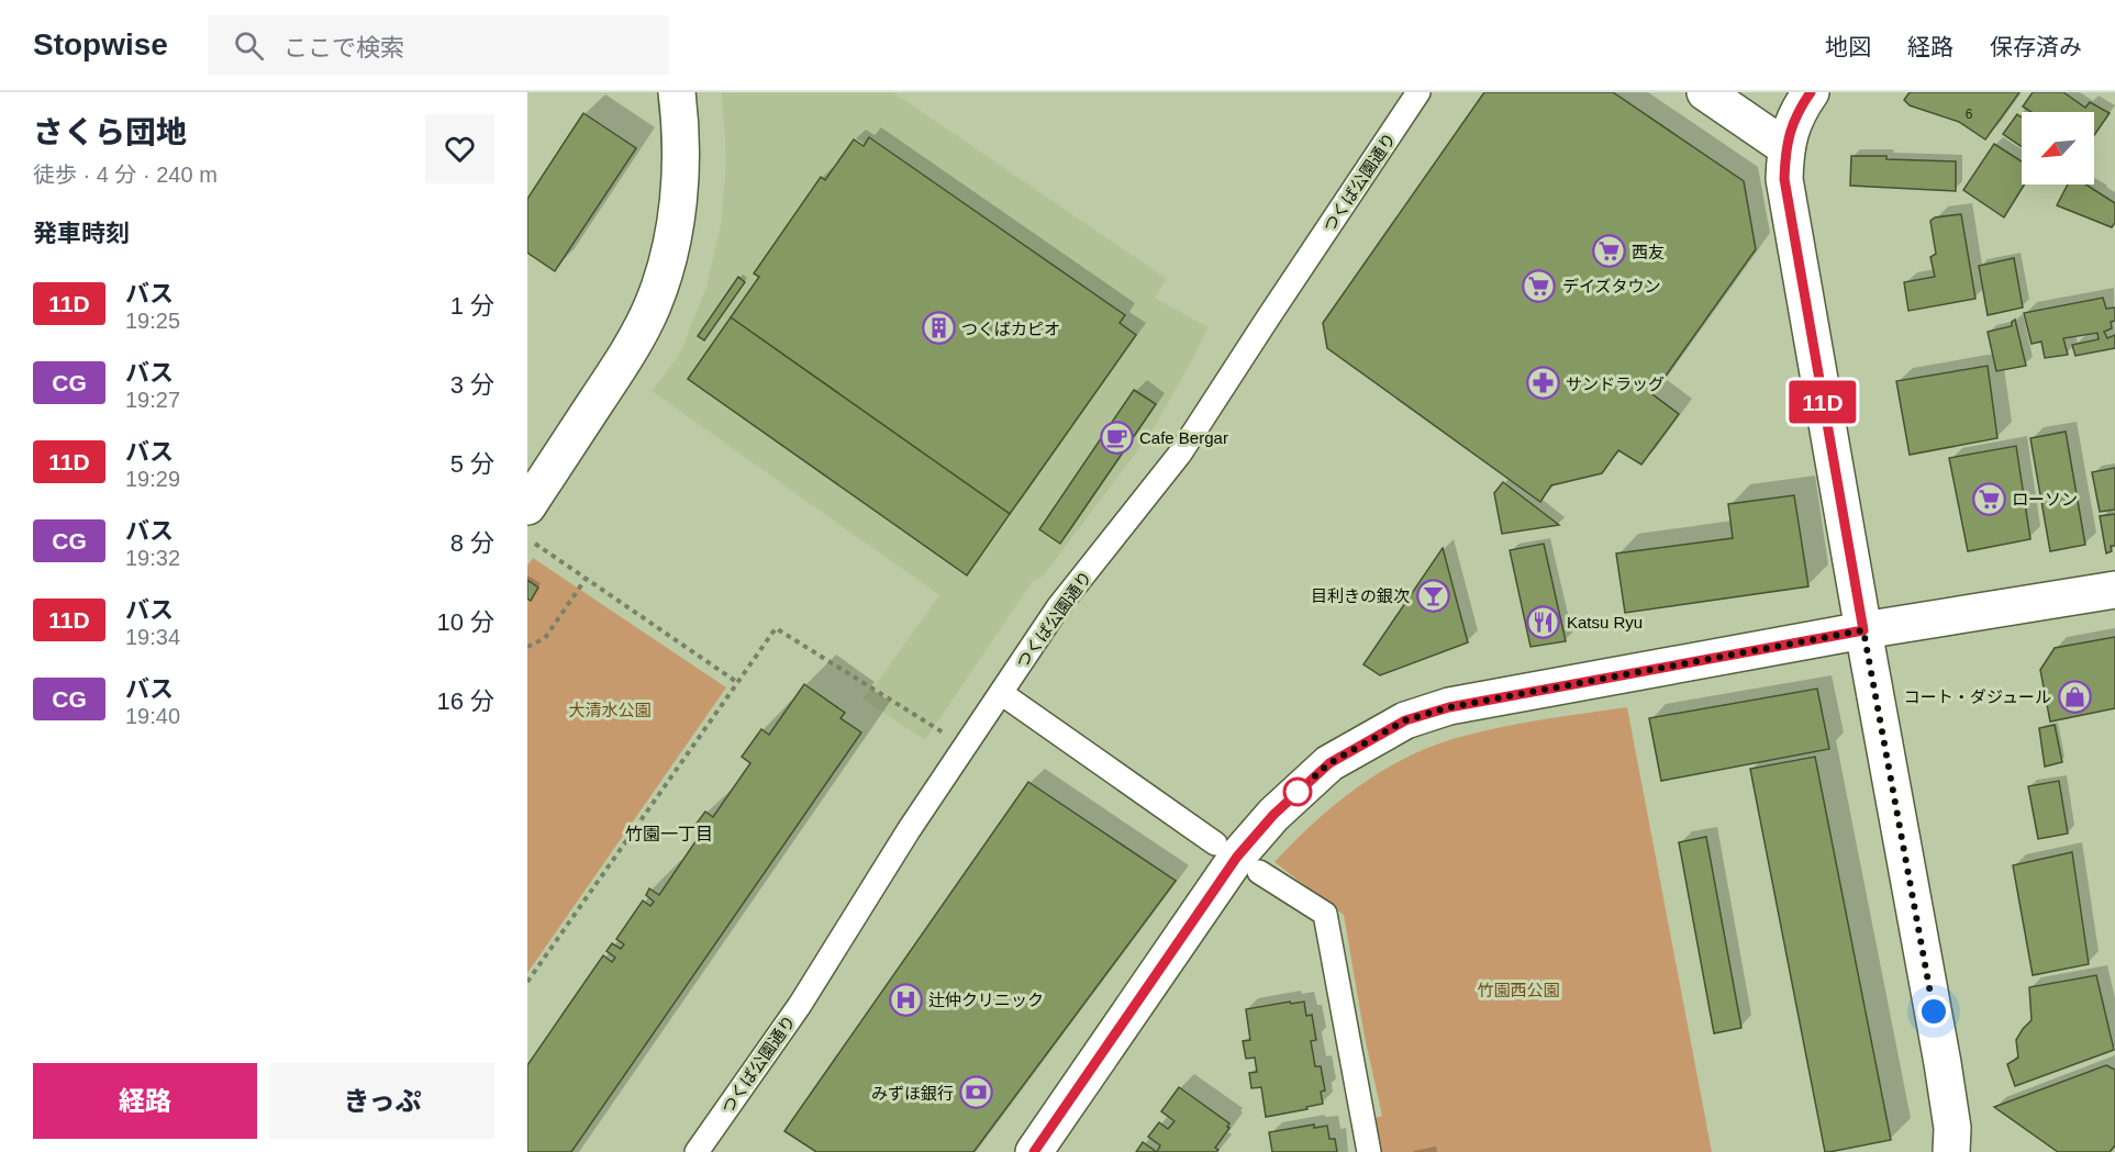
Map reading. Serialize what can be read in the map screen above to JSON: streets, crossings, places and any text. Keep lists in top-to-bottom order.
{
  "streets": {
    "street": ["つくば公園通り"]
  },
  "districts": ["竹園一丁目"],
  "parks": ["大清水公園", "竹園西公園"],
  "places": {
    "supermarket": ["西友", "デイズタウン", "ローソン"],
    "building": ["つくばカピオ"],
    "pharmacy": ["サンドラッグ"],
    "cafe": ["Cafe Bergar"],
    "bar": ["目利きの銀次"],
    "restaurant": ["Katsu Ryu"],
    "shop": ["コート・ダジュール"],
    "hospital": ["辻仲クリニック"],
    "bank": ["みずほ銀行"]
  },
  "lines": ["bus line 11D"],
  "house_numbers": ["6"],
  "north": "bottom left",
  "page": {
    "header": "Stopwise",
    "search": "ここで検索",
    "nav": ["地図", "経路", "保存済み"],
    "heading": [
      ["さくら団地", "徒歩 · 4 分 · 240 m"],
      "発車時刻"
    ],
    "on_map": "11D",
    "list": [
      {
        "mark": "11D",
        "name": "バス",
        "note": "19:25",
        "value": "1 分"
      },
      {
        "mark": "CG",
        "name": "バス",
        "note": "19:27",
        "value": "3 分"
      },
      {
        "mark": "11D",
        "name": "バス",
        "note": "19:29",
        "value": "5 分"
      },
      {
        "mark": "CG",
        "name": "バス",
        "note": "19:32",
        "value": "8 分"
      },
      {
        "mark": "11D",
        "name": "バス",
        "note": "19:34",
        "value": "10 分"
      },
      {
        "mark": "CG",
        "name": "バス",
        "note": "19:40",
        "value": "16 分"
      }
    ],
    "buttons": ["経路", "きっぷ"]
  }
}
